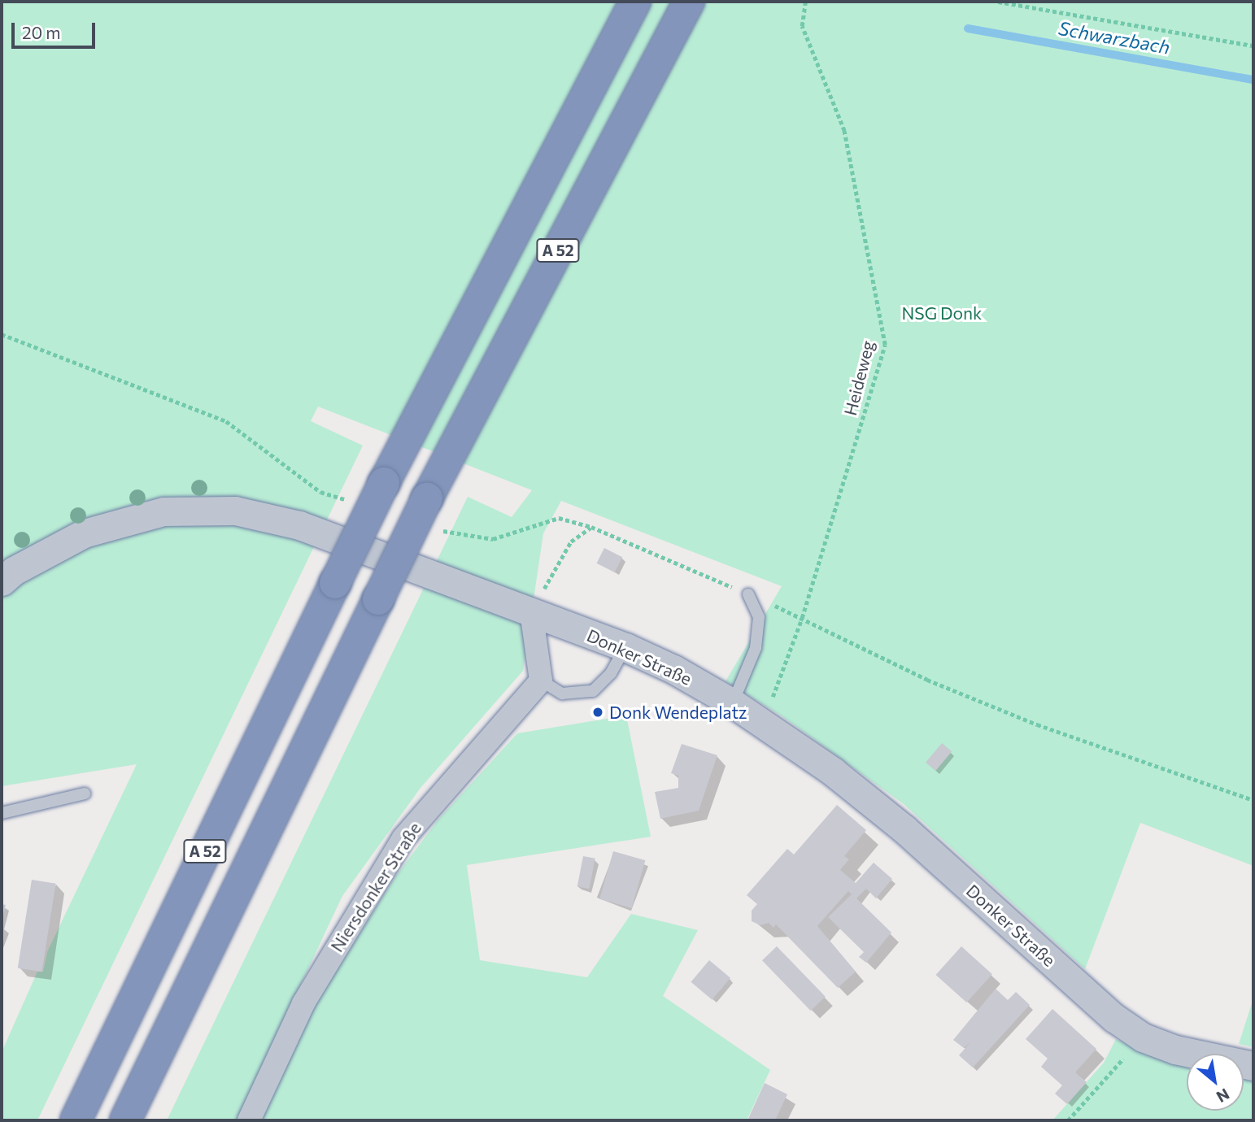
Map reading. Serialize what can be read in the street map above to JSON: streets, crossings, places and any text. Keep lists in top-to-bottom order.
{
  "streets": {
    "highway": ["A 52"],
    "street": ["Donker Straße", "Niersdonker Straße"],
    "path": ["Heideweg"]
  },
  "crossings": [
    ["Heideweg", "Donker Straße"]
  ],
  "water": ["Schwarzbach"],
  "parks": ["NSG Donk"],
  "places": ["Donk Wendeplatz"],
  "scale_bar": "20 m",
  "north": "bottom right"
}
